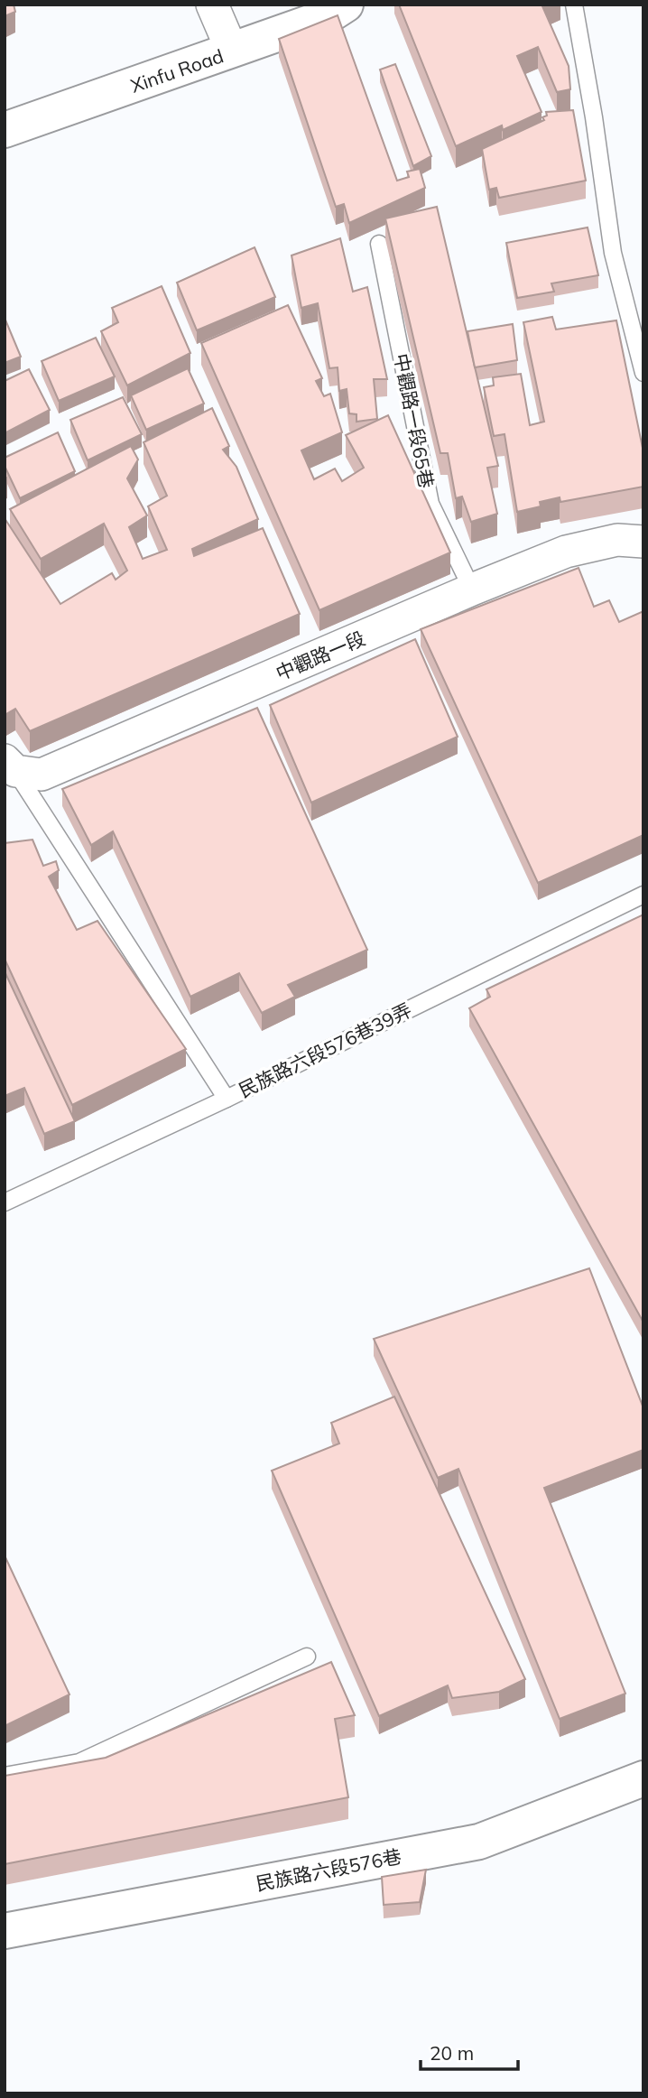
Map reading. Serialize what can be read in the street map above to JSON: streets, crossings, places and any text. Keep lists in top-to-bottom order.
{
  "streets": {
    "street": ["Xinfu Road", "中觀路一段", "民族路六段576巷"],
    "lane": ["中觀路一段65巷", "民族路六段576巷39弄"]
  },
  "crossings": [
    ["中觀路一段65巷", "中觀路一段"]
  ],
  "scale_bar": "20 m"
}
